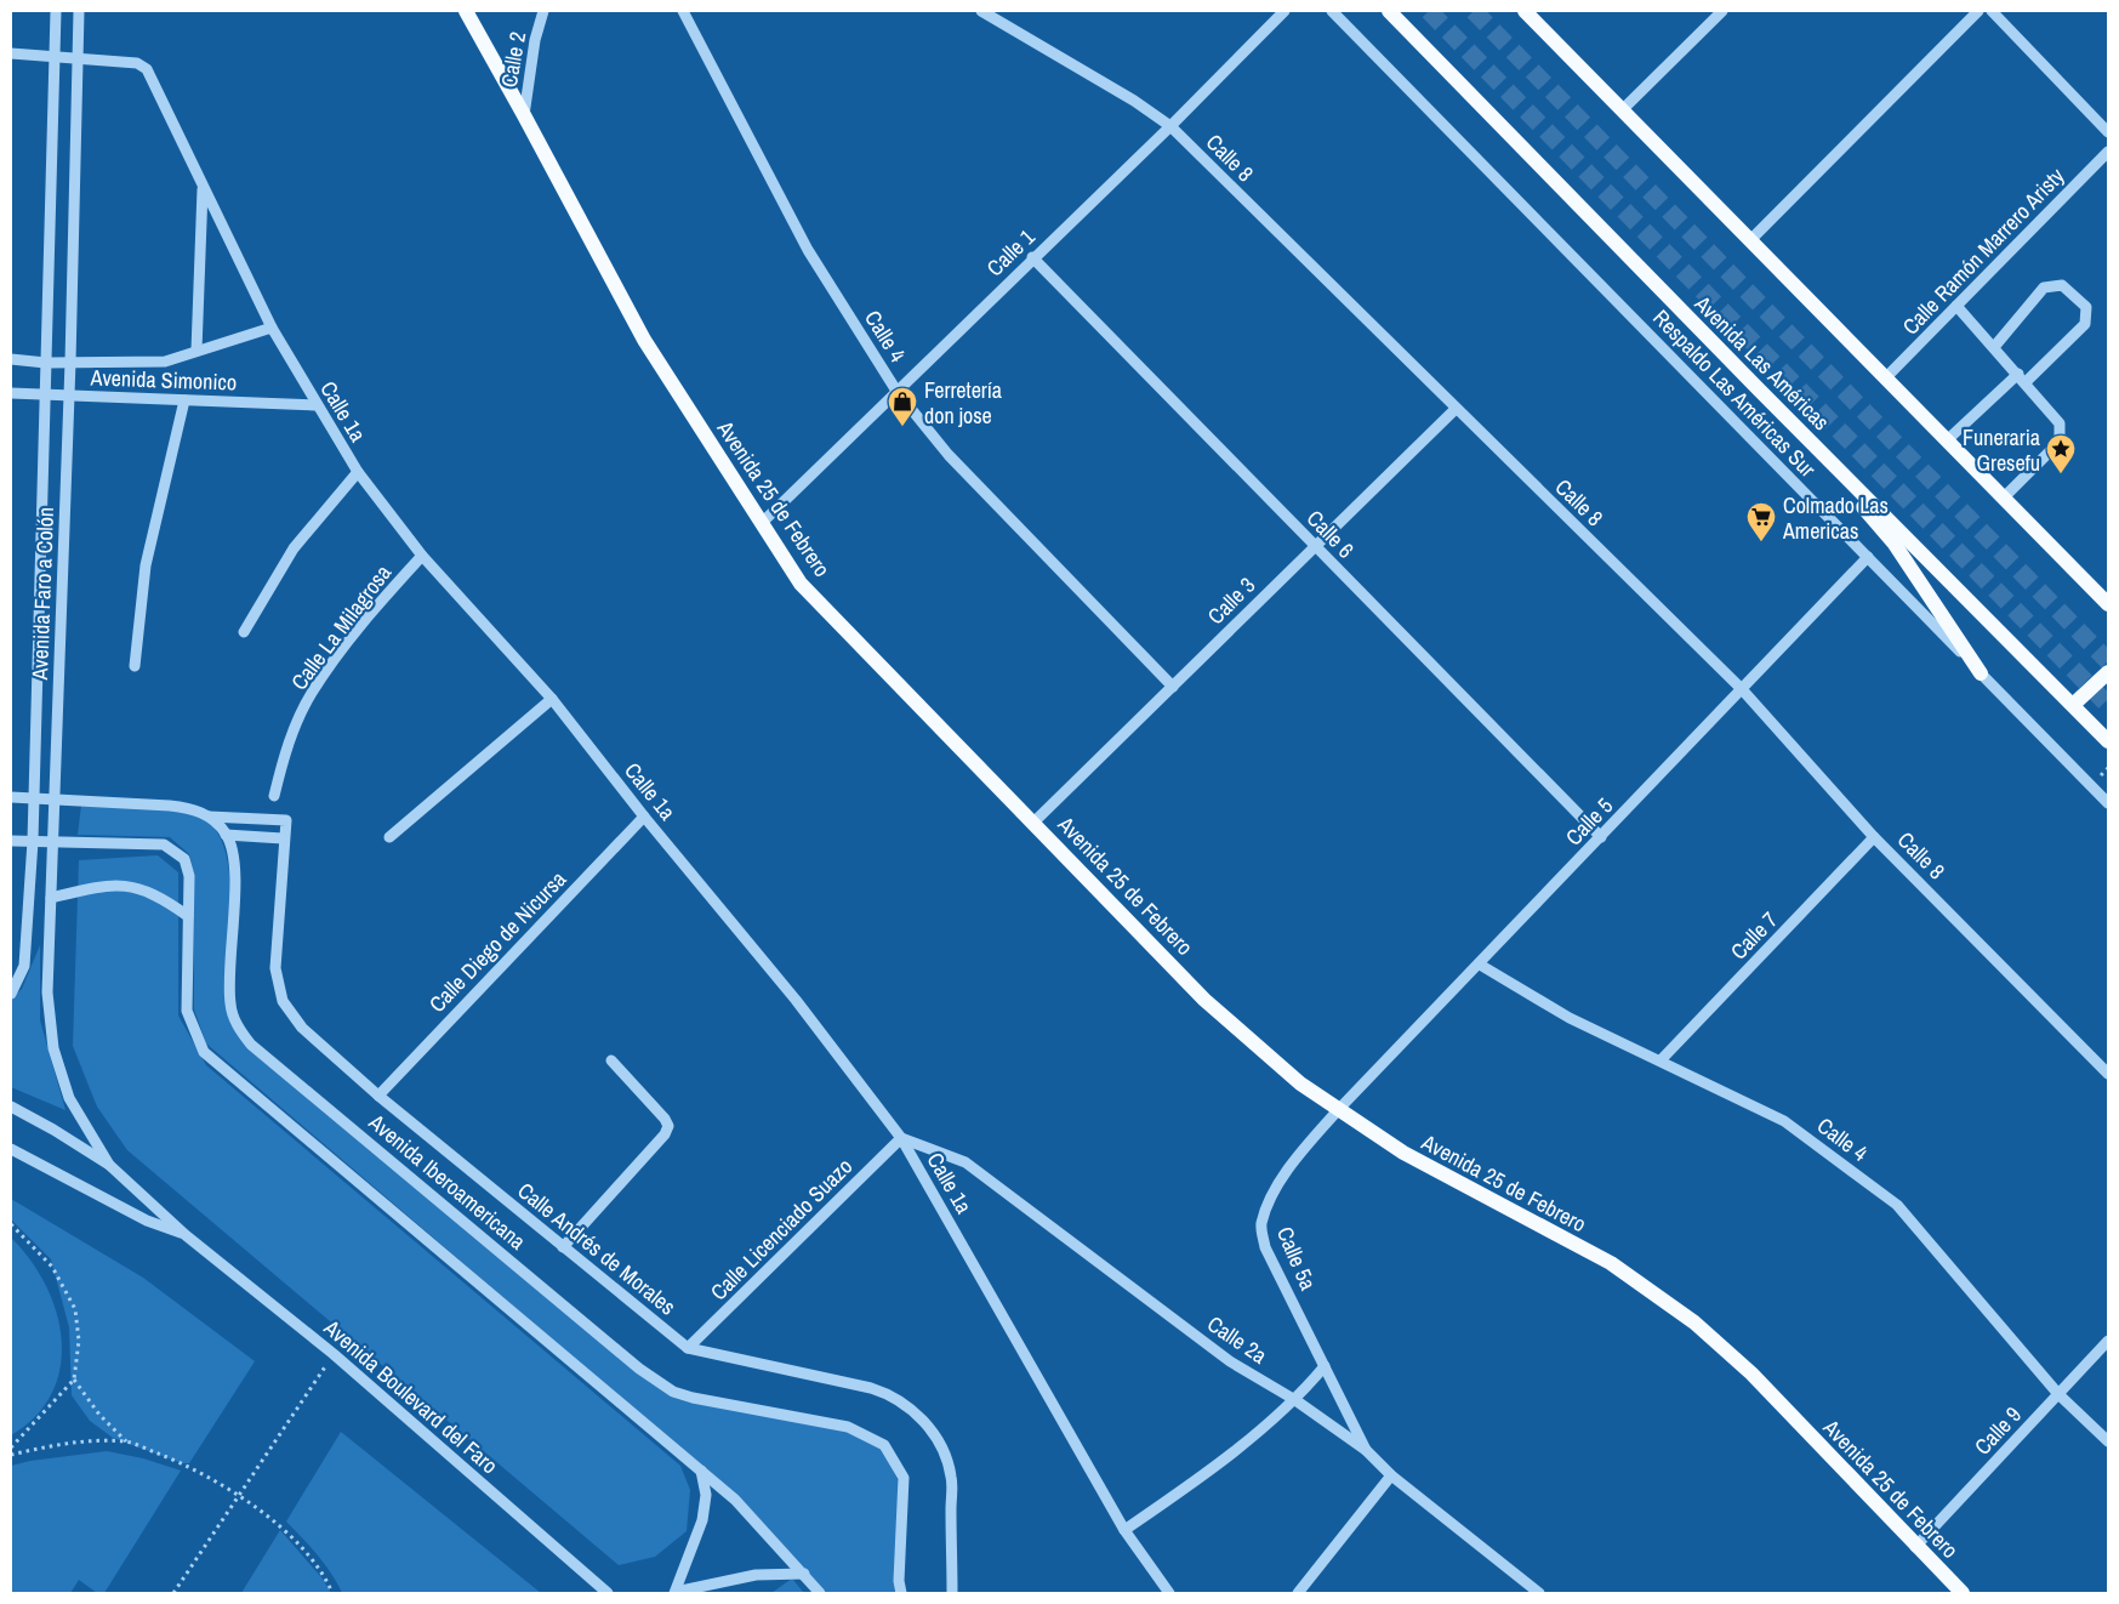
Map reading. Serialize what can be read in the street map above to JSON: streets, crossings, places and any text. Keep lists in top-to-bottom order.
{
  "streets": {
    "main road": ["Avenida Las Américas", "Avenida 25 de Febrero"],
    "street": [
      "Calle 2",
      "Calle 8",
      "Calle Ramón Marrero Aristy",
      "Calle 1",
      "Calle 4",
      "Avenida Simonico",
      "Respaldo Las Américas Sur",
      "Calle 1a",
      "Calle 6",
      "Avenida Faro a Colón",
      "Calle 3",
      "Calle La Milagrosa",
      "Calle 5",
      "Calle 7",
      "Calle Diego de Nicursa",
      "Avenida Iberoamericana",
      "Calle Licenciado Suazo",
      "Calle Andrés de Morales",
      "Calle 5a",
      "Calle 2a",
      "Avenida Boulevard del Faro",
      "Calle 9"
    ]
  },
  "crossings": [
    ["Calle 2", "Avenida 25 de Febrero"],
    ["Calle 8", "Calle 1"],
    ["Calle 8", "Calle 3"],
    ["Calle 8", "Calle 5"],
    ["Calle 8", "Calle 7"],
    ["Calle 1", "Calle 4"],
    ["Calle 1", "Avenida 25 de Febrero"],
    ["Calle 1", "Calle 6"],
    ["Calle 4", "Calle 3"],
    ["Calle 4", "Calle 5"],
    ["Calle 4", "Calle 7"],
    ["Calle 4", "Calle 9"],
    ["Avenida Simonico", "Calle 1a"],
    ["Avenida Simonico", "Avenida Faro a Colón"],
    ["Respaldo Las Américas Sur", "Calle 5"],
    ["Calle 1a", "Avenida Faro a Colón"],
    ["Calle 1a", "Calle La Milagrosa"],
    ["Calle 1a", "Calle Diego de Nicursa"],
    ["Calle 1a", "Calle Licenciado Suazo"],
    ["Calle 1a", "Calle 2a"],
    ["Avenida 25 de Febrero", "Calle 3"],
    ["Avenida 25 de Febrero", "Calle 5"],
    ["Avenida 25 de Febrero", "Calle 5a"],
    ["Avenida 25 de Febrero", "Calle 9"],
    ["Calle 6", "Calle 3"],
    ["Calle 6", "Calle 5"],
    ["Avenida Faro a Colón", "Avenida Iberoamericana"],
    ["Avenida Faro a Colón", "Avenida Boulevard del Faro"],
    ["Calle 5", "Calle 5a"],
    ["Calle Diego de Nicursa", "Calle Andrés de Morales"],
    ["Avenida Iberoamericana", "Calle Andrés de Morales"],
    ["Calle Licenciado Suazo", "Calle Andrés de Morales"],
    ["Calle Licenciado Suazo", "Calle 2a"],
    ["Calle 5a", "Calle 2a"]
  ],
  "places": {
    "shop": ["Ferretería don jose"],
    "place": ["Funeraria Gresefu"],
    "supermarket": ["Colmado Las Americas"]
  }
}
